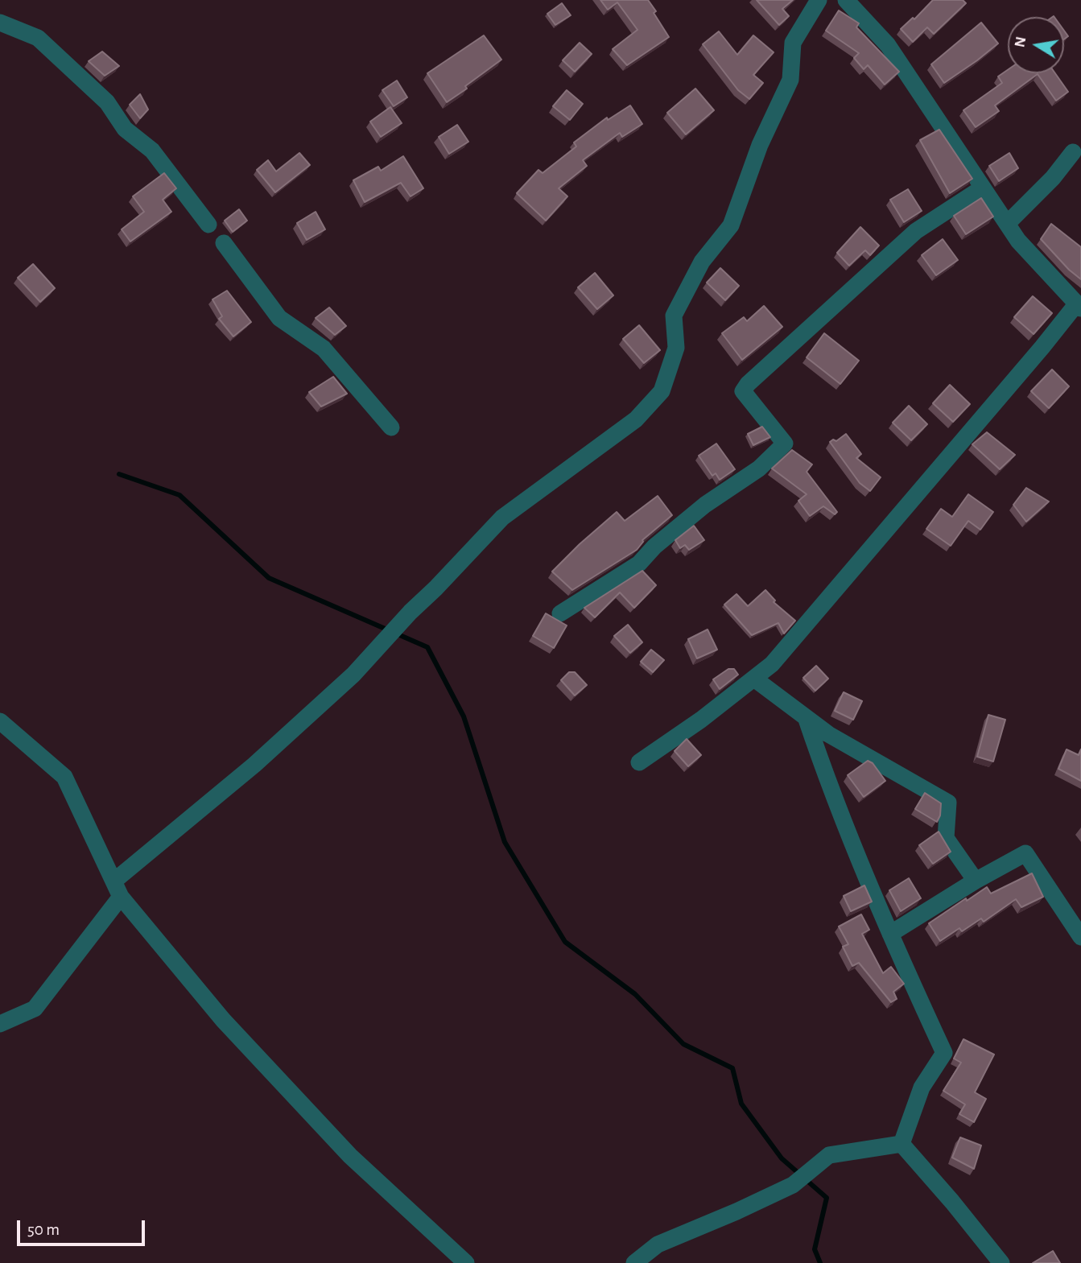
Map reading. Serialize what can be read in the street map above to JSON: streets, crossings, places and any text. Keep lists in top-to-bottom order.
{
  "scale_bar": "50 m",
  "north": "left"
}
